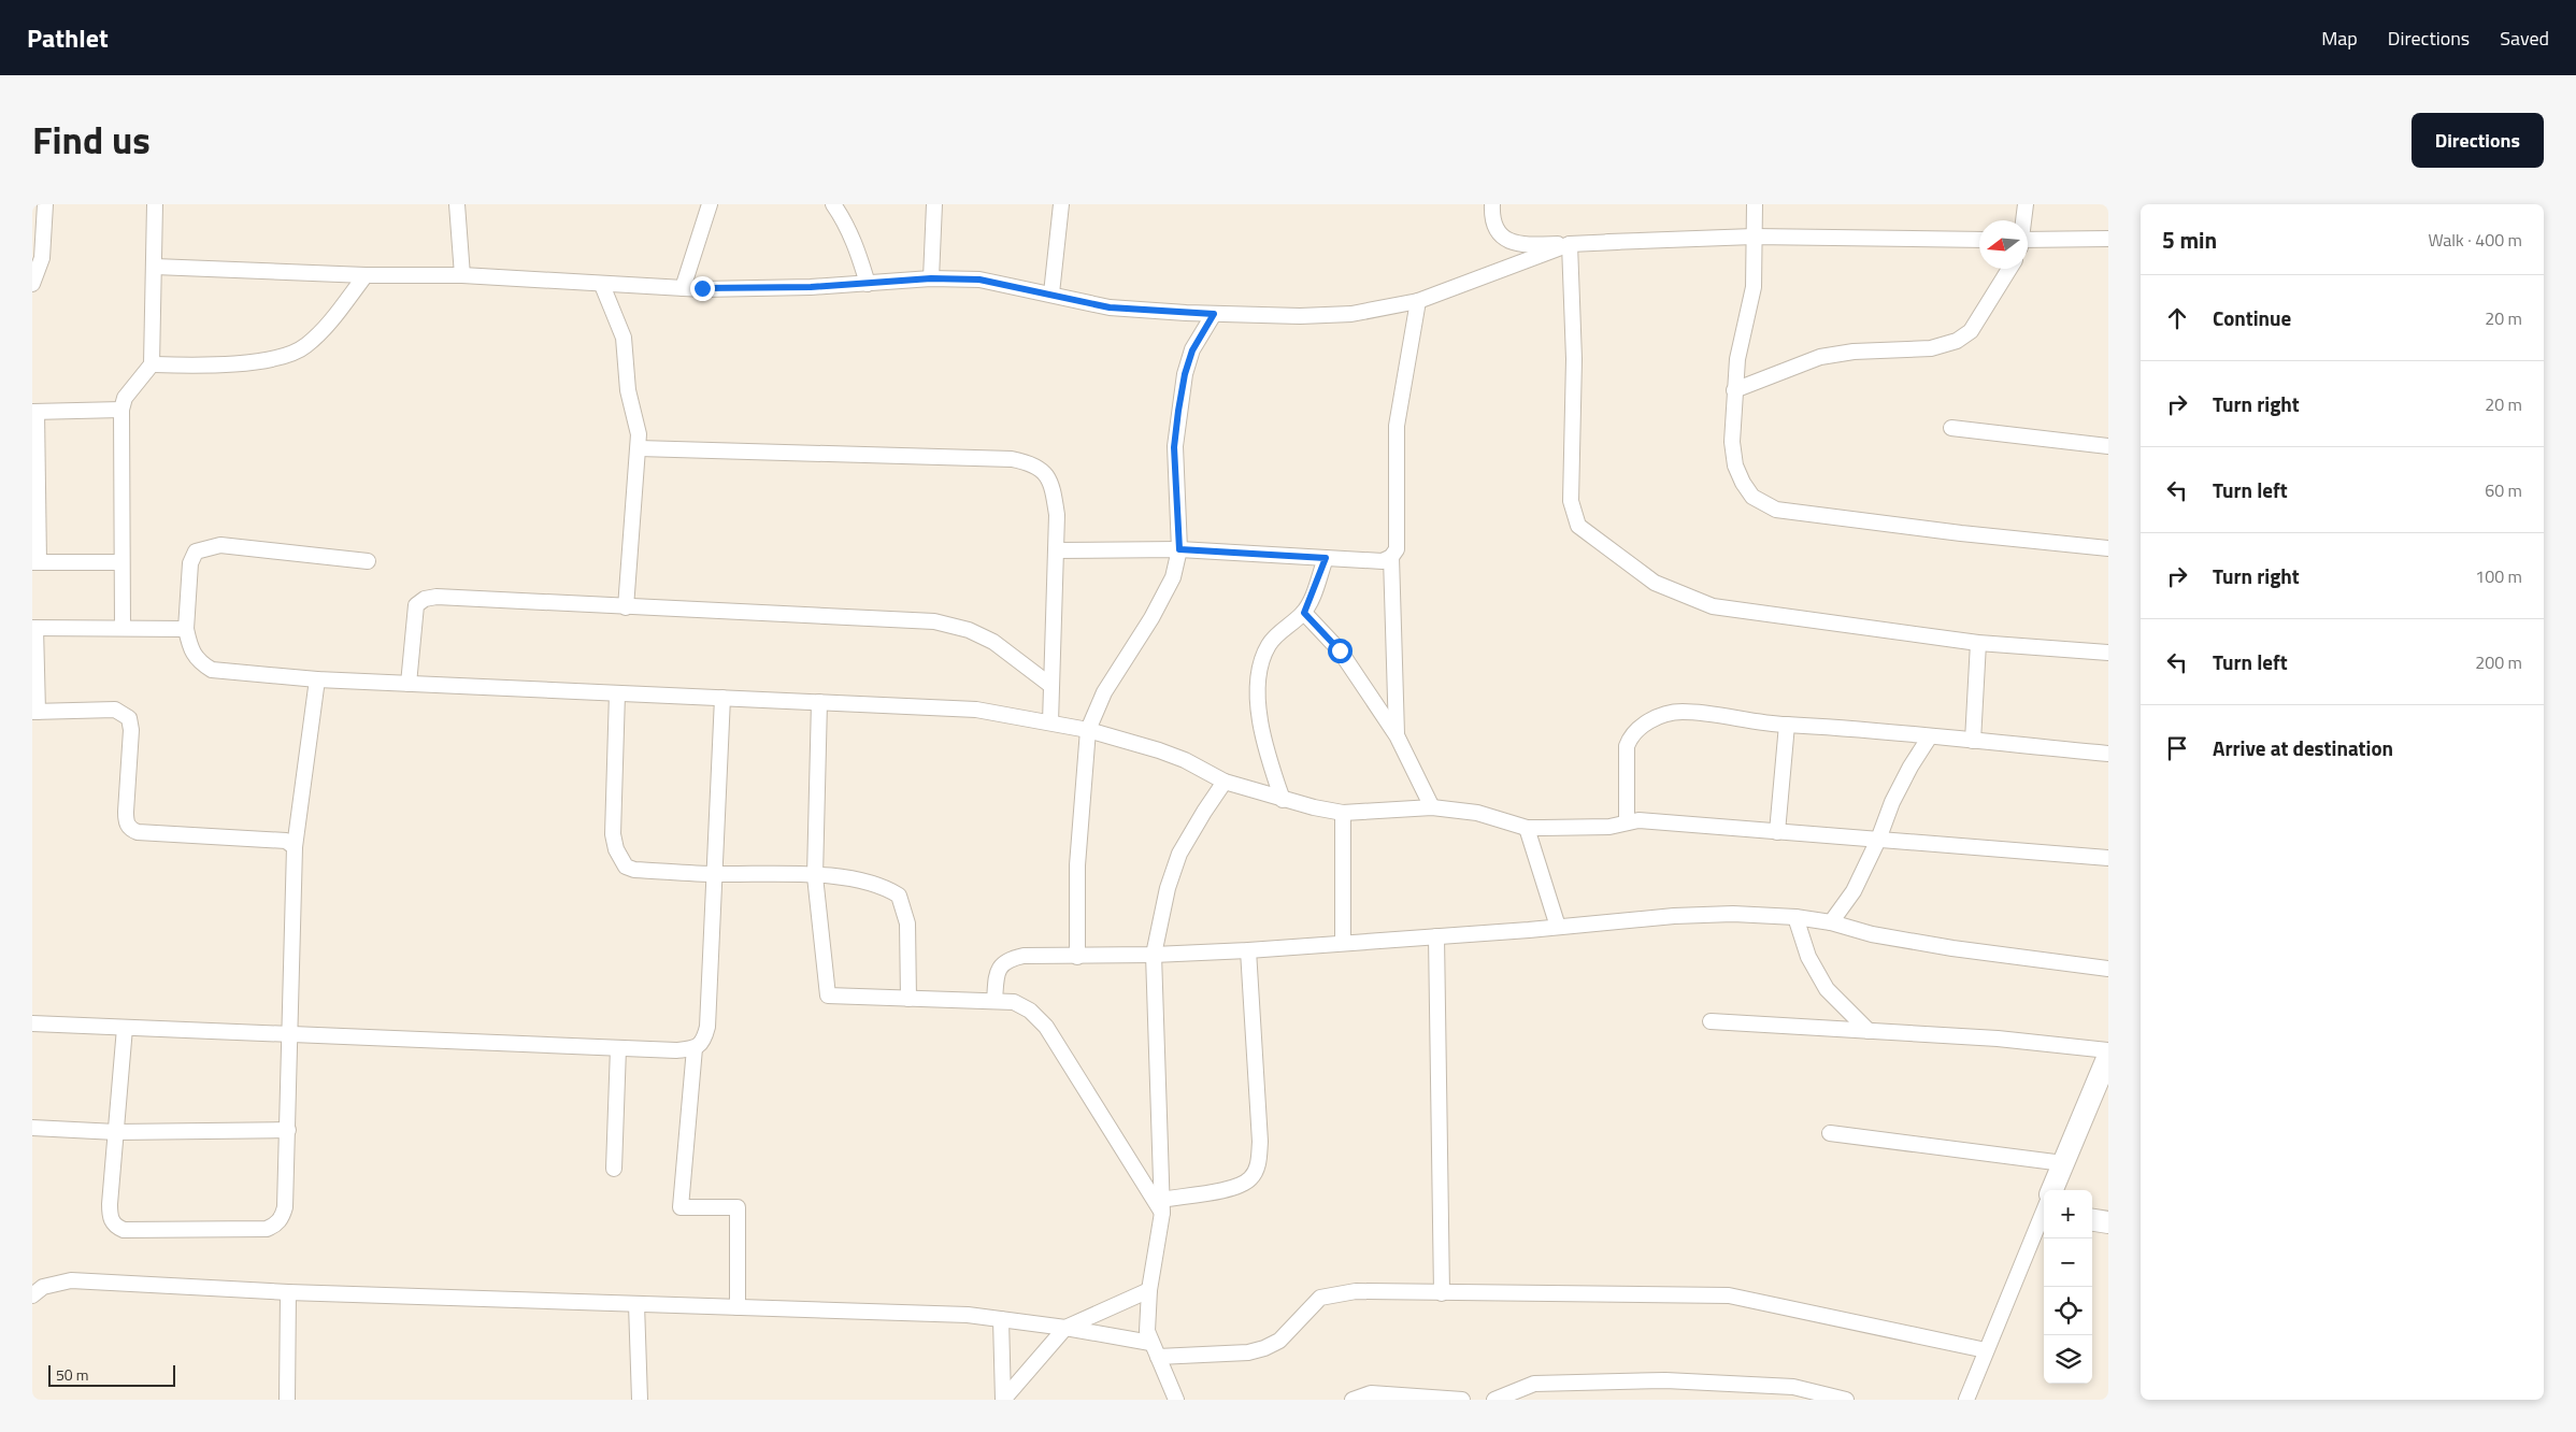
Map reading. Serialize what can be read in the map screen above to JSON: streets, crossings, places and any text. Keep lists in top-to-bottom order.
{
  "scale_bar": "50 m",
  "north": "left",
  "page": {
    "header": "Pathlet",
    "nav": ["Map", "Directions", "Saved"],
    "title": "Find us",
    "buttons": "Directions",
    "heading": ["5 min", "Walk · 400 m"],
    "list": [
      ["Continue", "20 m"],
      ["Turn right", "20 m"],
      ["Turn left", "60 m"],
      ["Turn right", "100 m"],
      ["Turn left", "200 m"],
      "Arrive at destination"
    ],
    "map_buttons": ["+", "−"],
    "scale": "50 m"
  }
}
